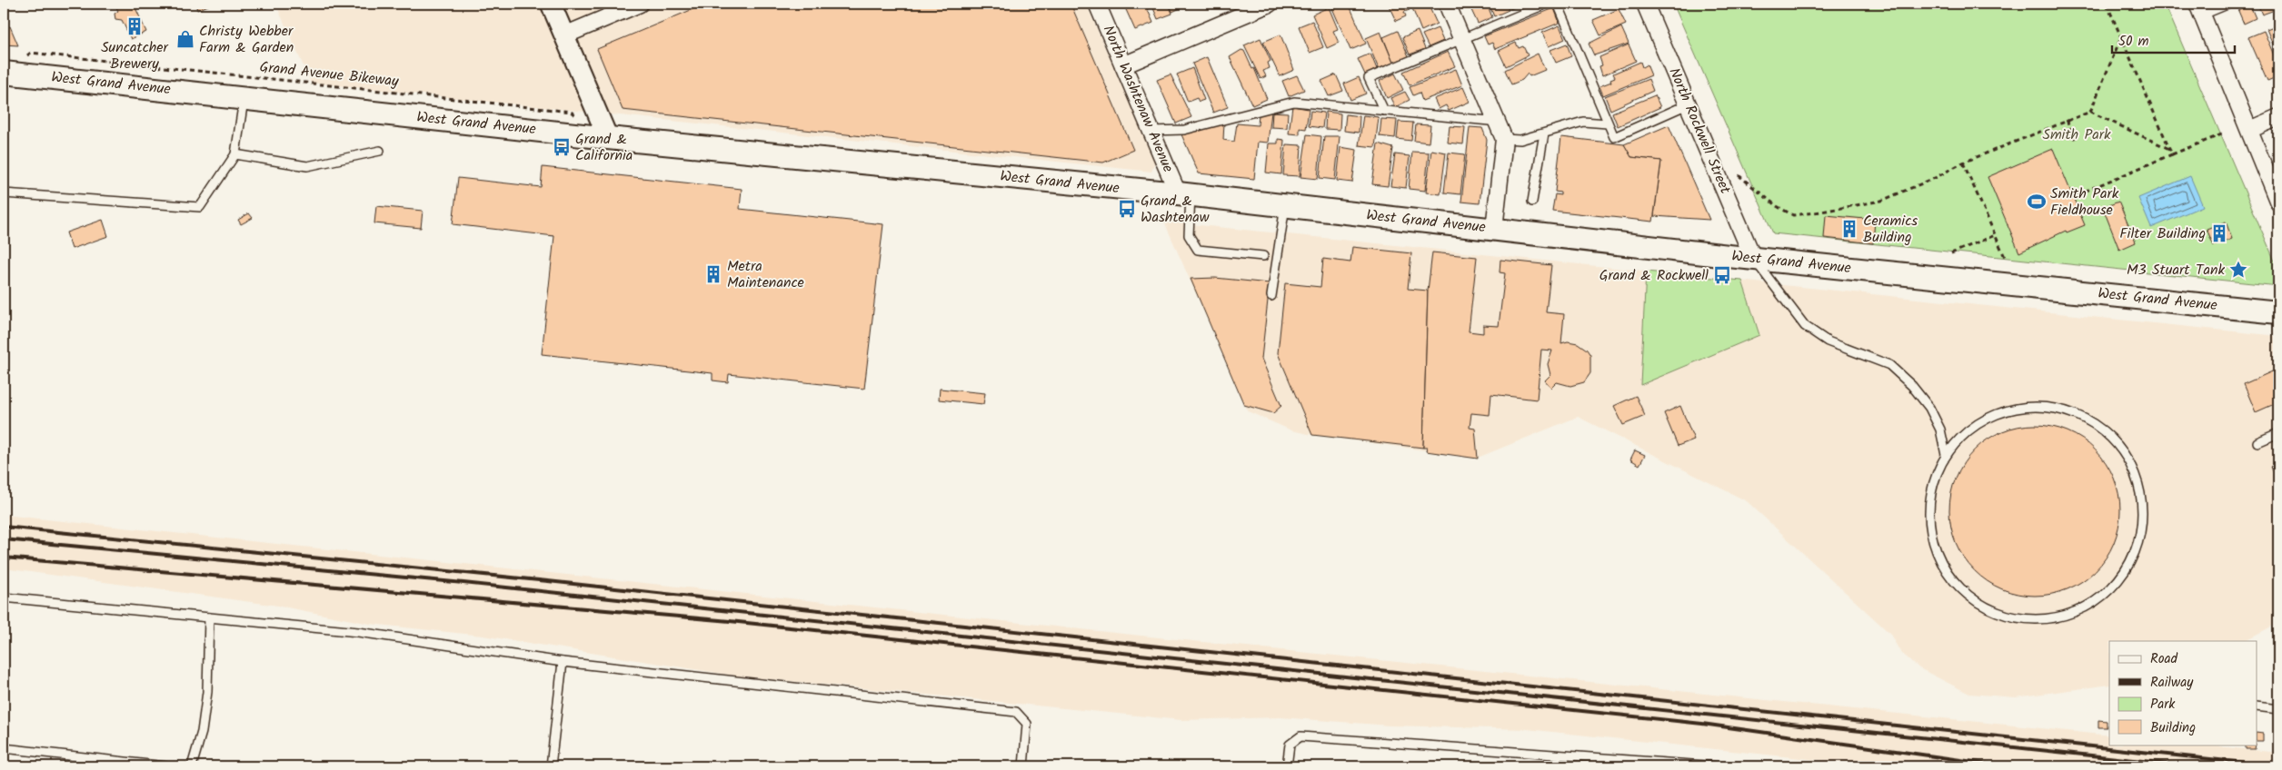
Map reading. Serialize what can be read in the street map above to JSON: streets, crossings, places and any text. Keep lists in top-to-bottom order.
{
  "streets": {
    "main road": ["West Grand Avenue"],
    "street": ["North Washtenaw Avenue", "North Rockwell Street"],
    "path": ["Grand Avenue Bikeway"]
  },
  "crossings": [
    ["West Grand Avenue", "North Washtenaw Avenue"],
    ["West Grand Avenue", "North Rockwell Street"]
  ],
  "parks": ["Smith Park"],
  "places": {
    "building": [
      "Suncatcher Brewery",
      "Ceramics Building",
      "Filter Building",
      "Metra Maintenance"
    ],
    "shop": ["Christy Webber Farm & Garden"],
    "bus stop": ["Grand & California", "Grand & Washtenaw", "Grand & Rockwell"],
    "sports": ["Smith Park Fieldhouse"],
    "place": ["M3 Stuart Tank"]
  },
  "legend": [
    "Road",
    "Railway",
    "Park",
    "Building"
  ],
  "scale_bar": "50 m"
}
